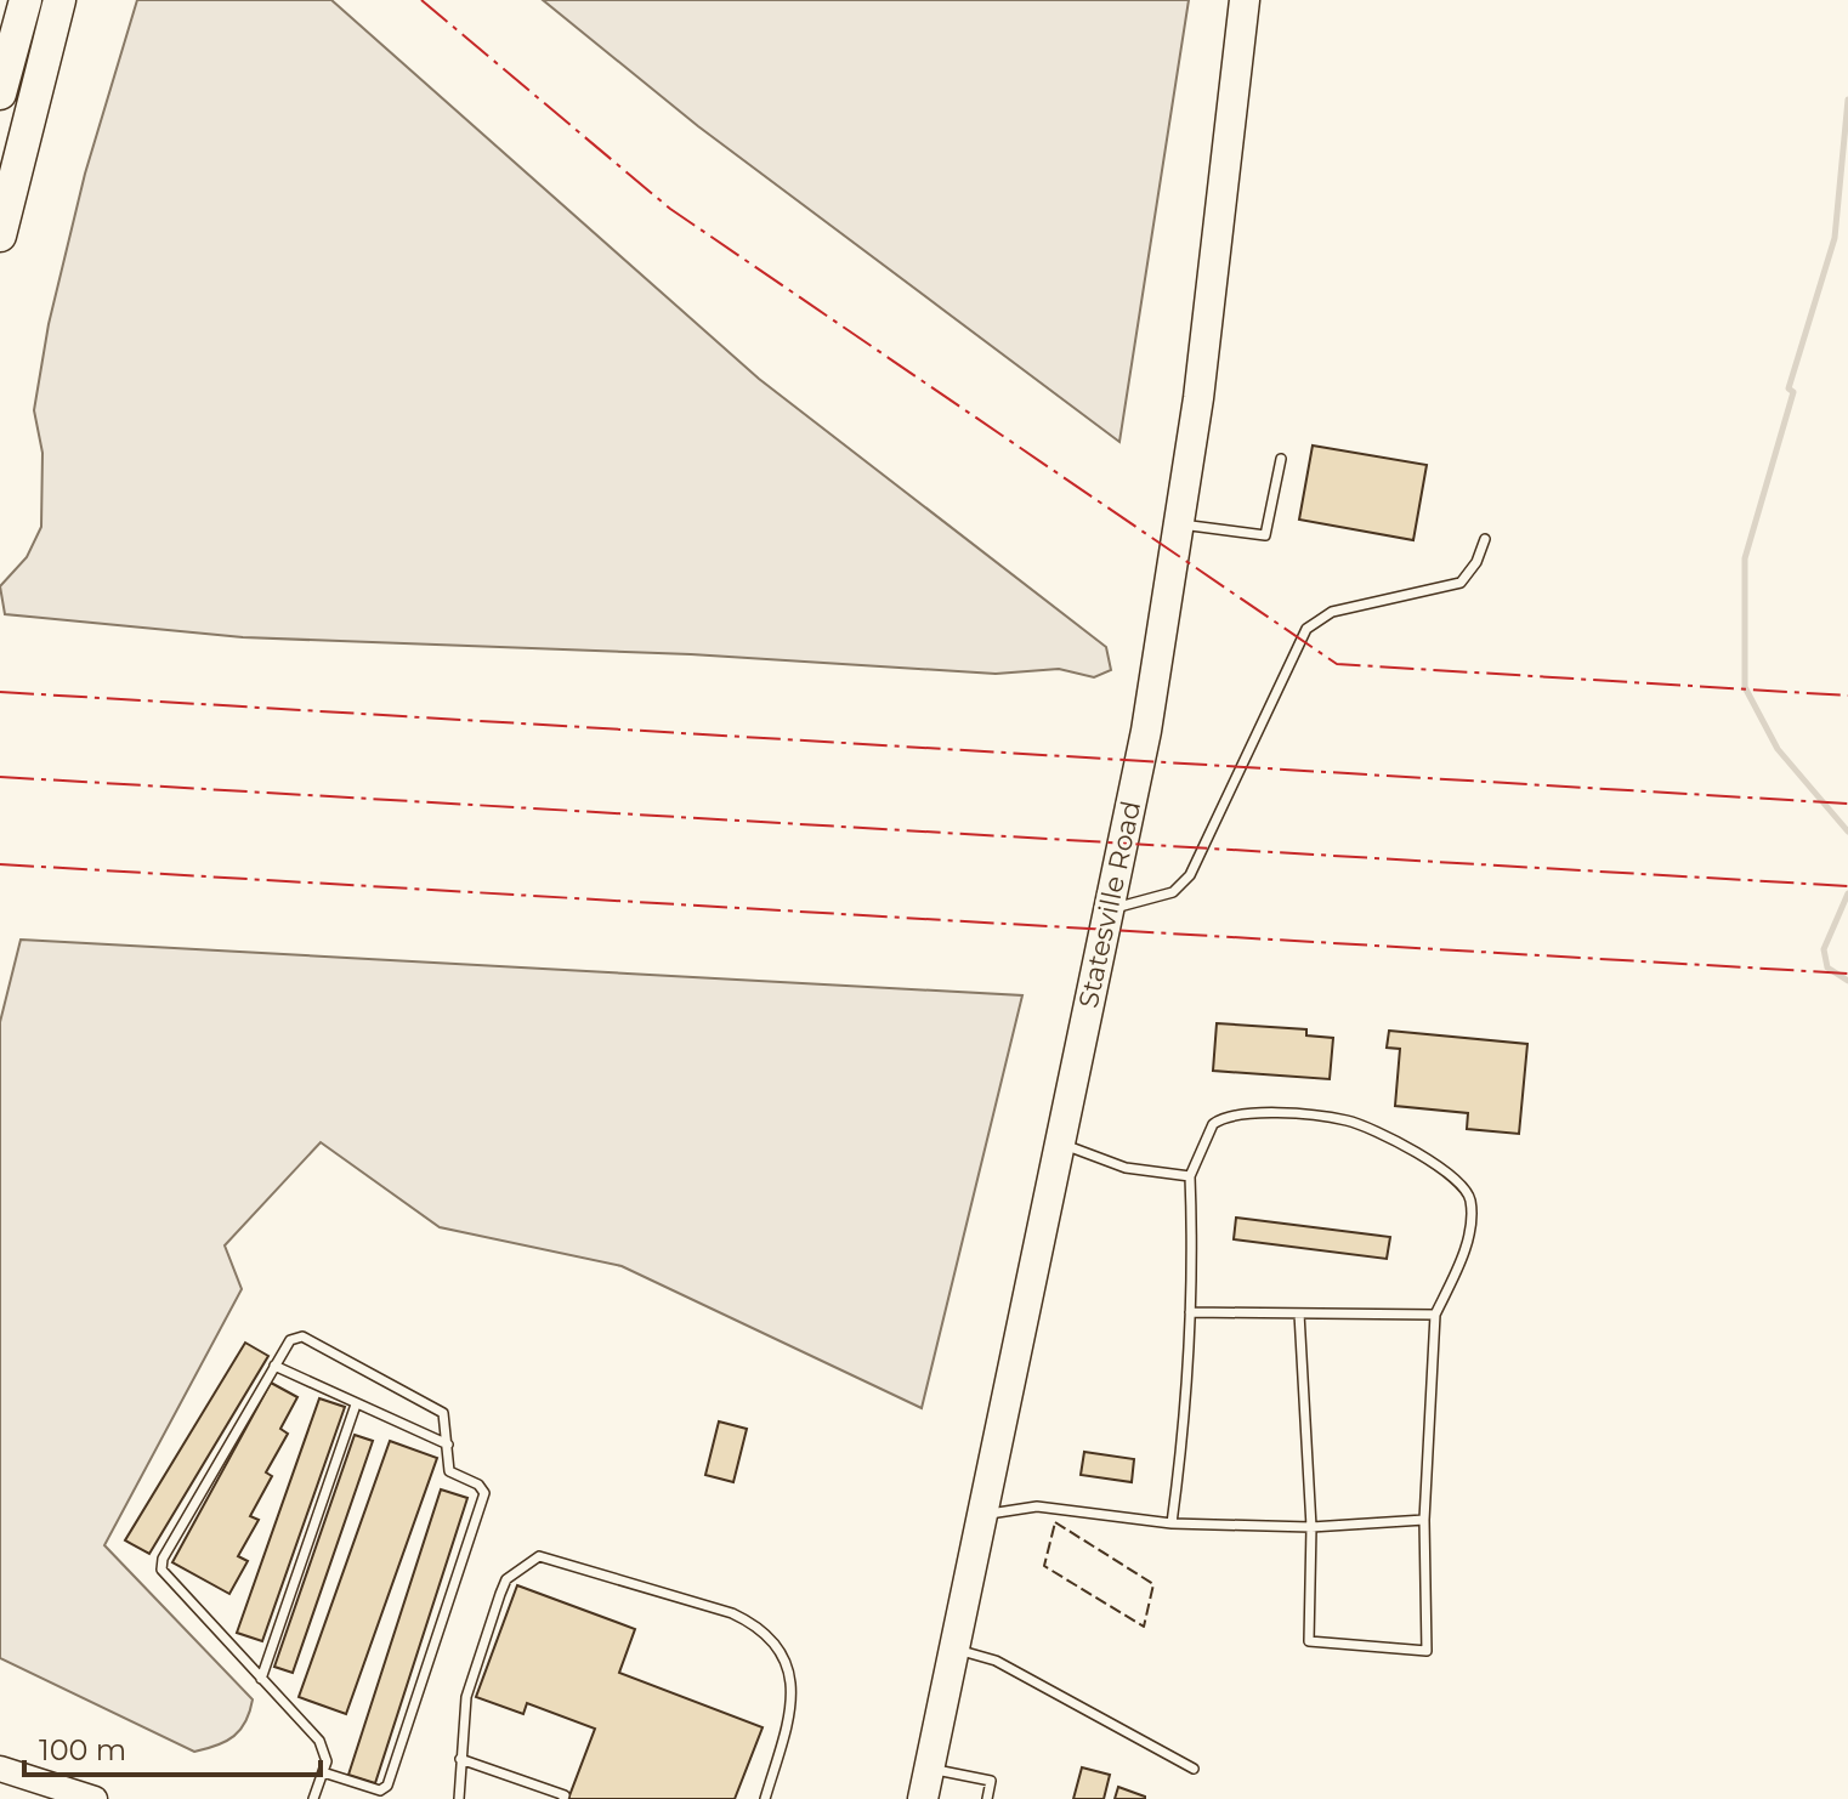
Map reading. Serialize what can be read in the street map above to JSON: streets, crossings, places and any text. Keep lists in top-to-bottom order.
{
  "streets": {
    "main road": ["Statesville Road"]
  },
  "scale_bar": "100 m"
}
